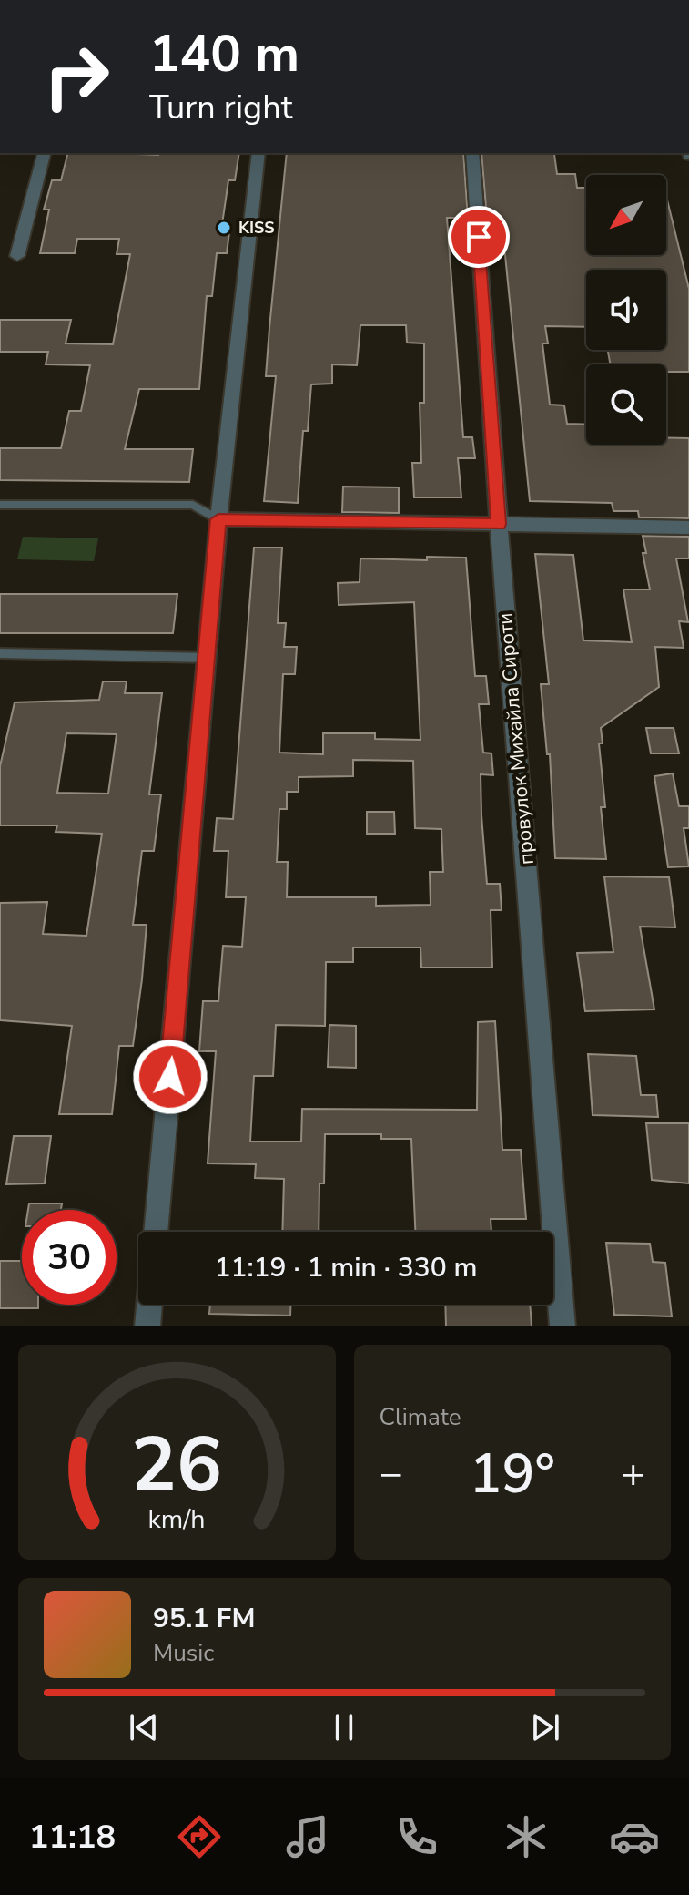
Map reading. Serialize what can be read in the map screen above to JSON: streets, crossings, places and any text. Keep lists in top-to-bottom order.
{
  "streets": {
    "street": ["провулок Михайла Сироти"]
  },
  "places": ["KISS"],
  "north": "bottom left",
  "page": {
    "turn": ["140 m", "Turn right"],
    "limit": "30",
    "trip": "11:19 · 1 min · 330 m",
    "tile": "Climate",
    "heat": ["−", "19°", "+"],
    "song": ["95.1 FM", "Music"],
    "tabs": "11:18",
    "gauge": ["26", "km/h"]
  }
}
